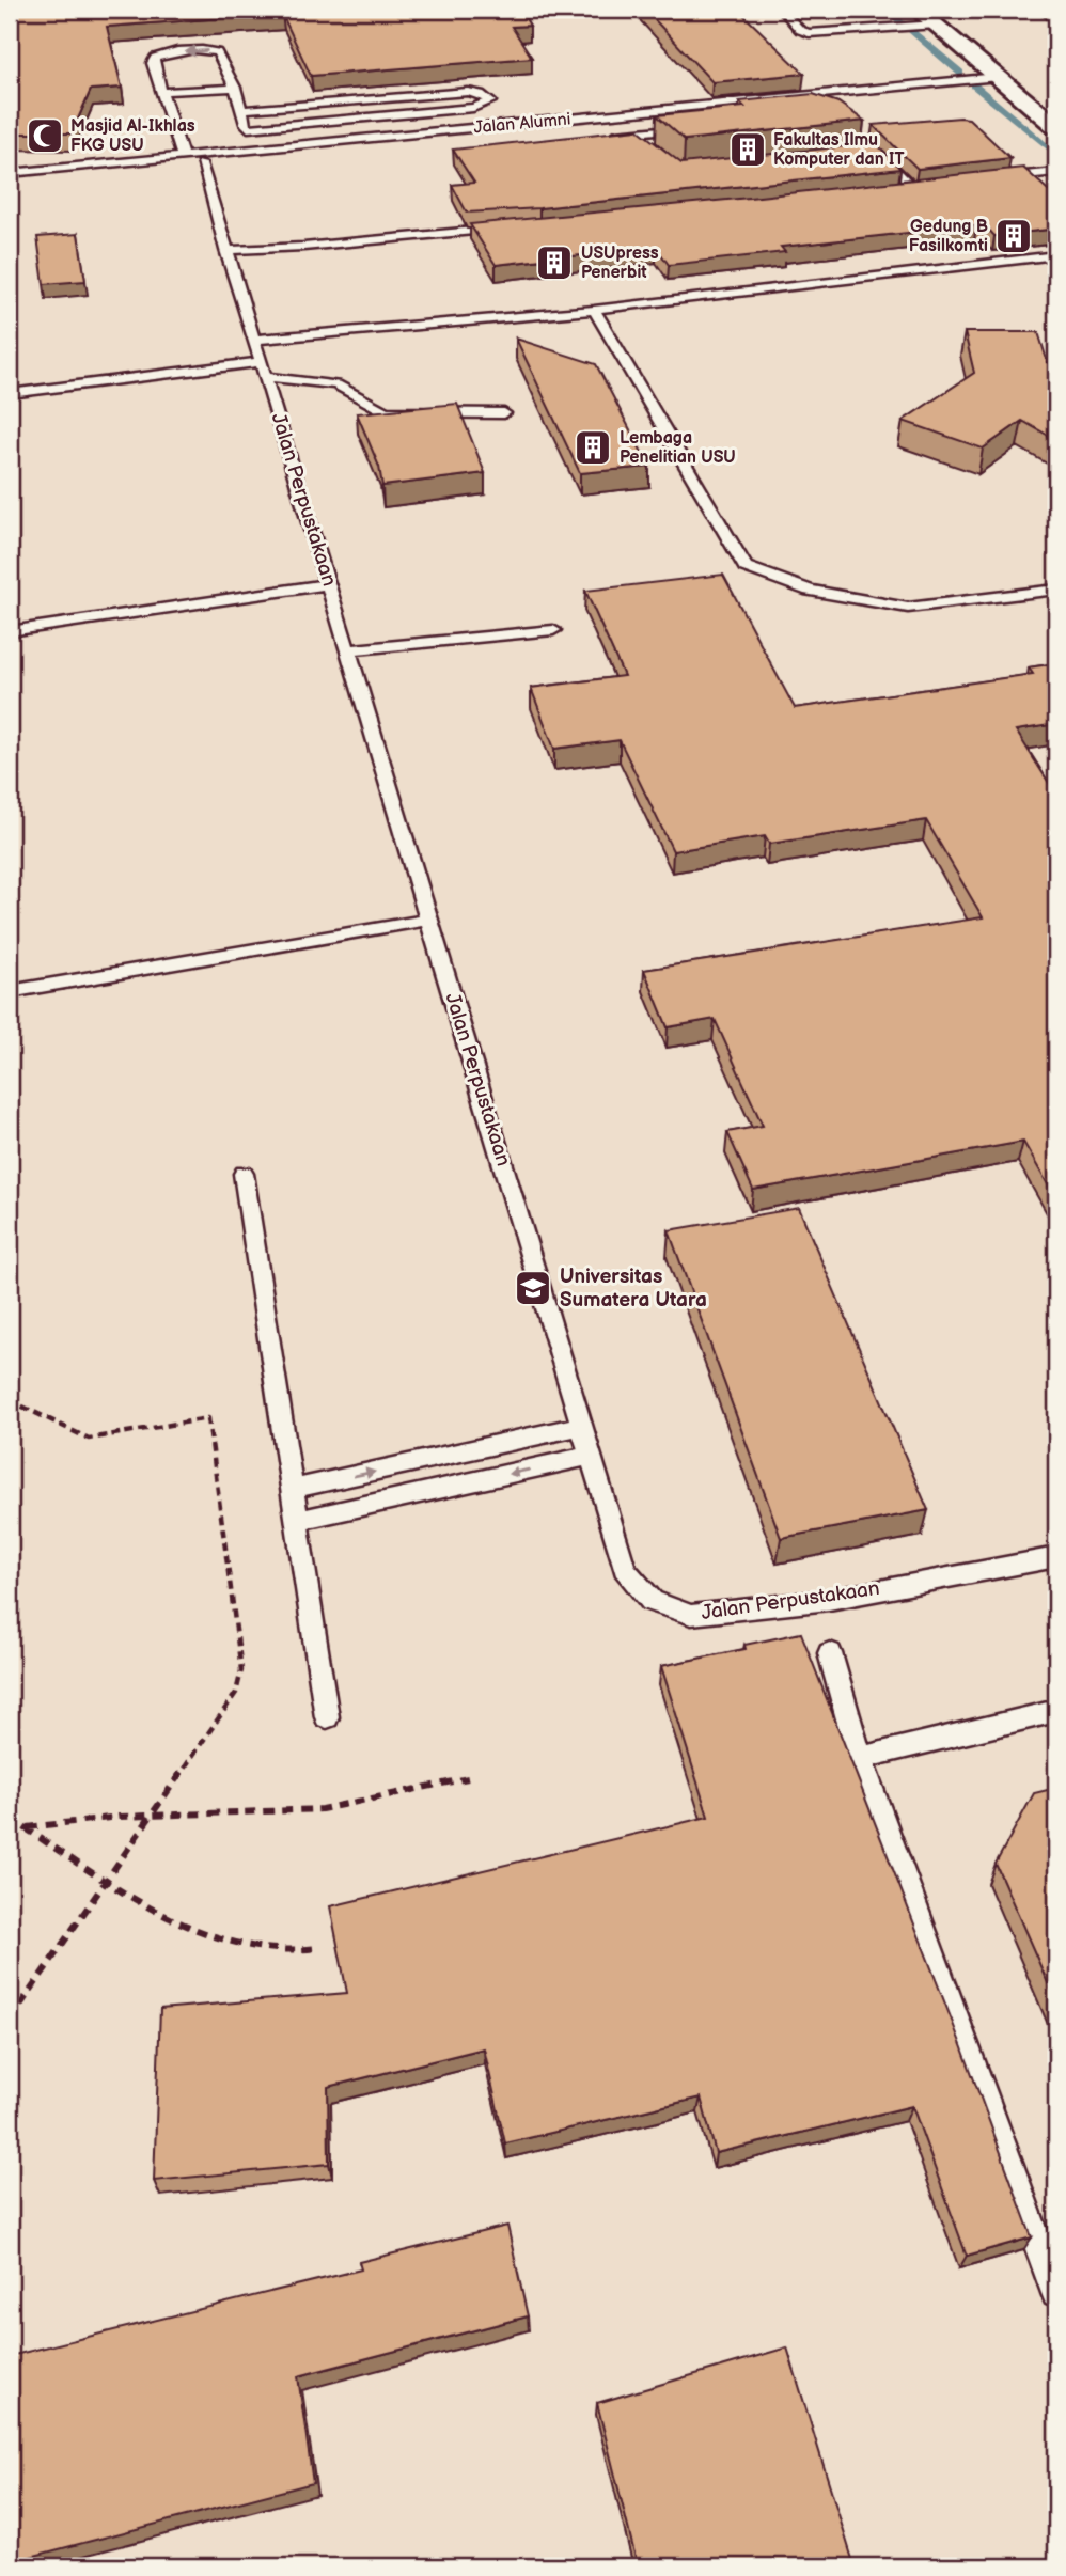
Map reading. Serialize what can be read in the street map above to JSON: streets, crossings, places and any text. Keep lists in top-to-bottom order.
{
  "streets": {
    "street": ["Jalan Alumni"],
    "lane": ["Jalan Perpustakaan"]
  },
  "crossings": [
    ["Jalan Alumni", "Jalan Perpustakaan"]
  ],
  "places": {
    "mosque": ["Masjid Al-Ikhlas FKG USU"],
    "building": [
      "Fakultas Ilmu Komputer dan IT",
      "Gedung B Fasilkomti",
      "USUpress Penerbit",
      "Lembaga Penelitian USU"
    ],
    "school or university": ["Universitas Sumatera Utara"]
  }
}
